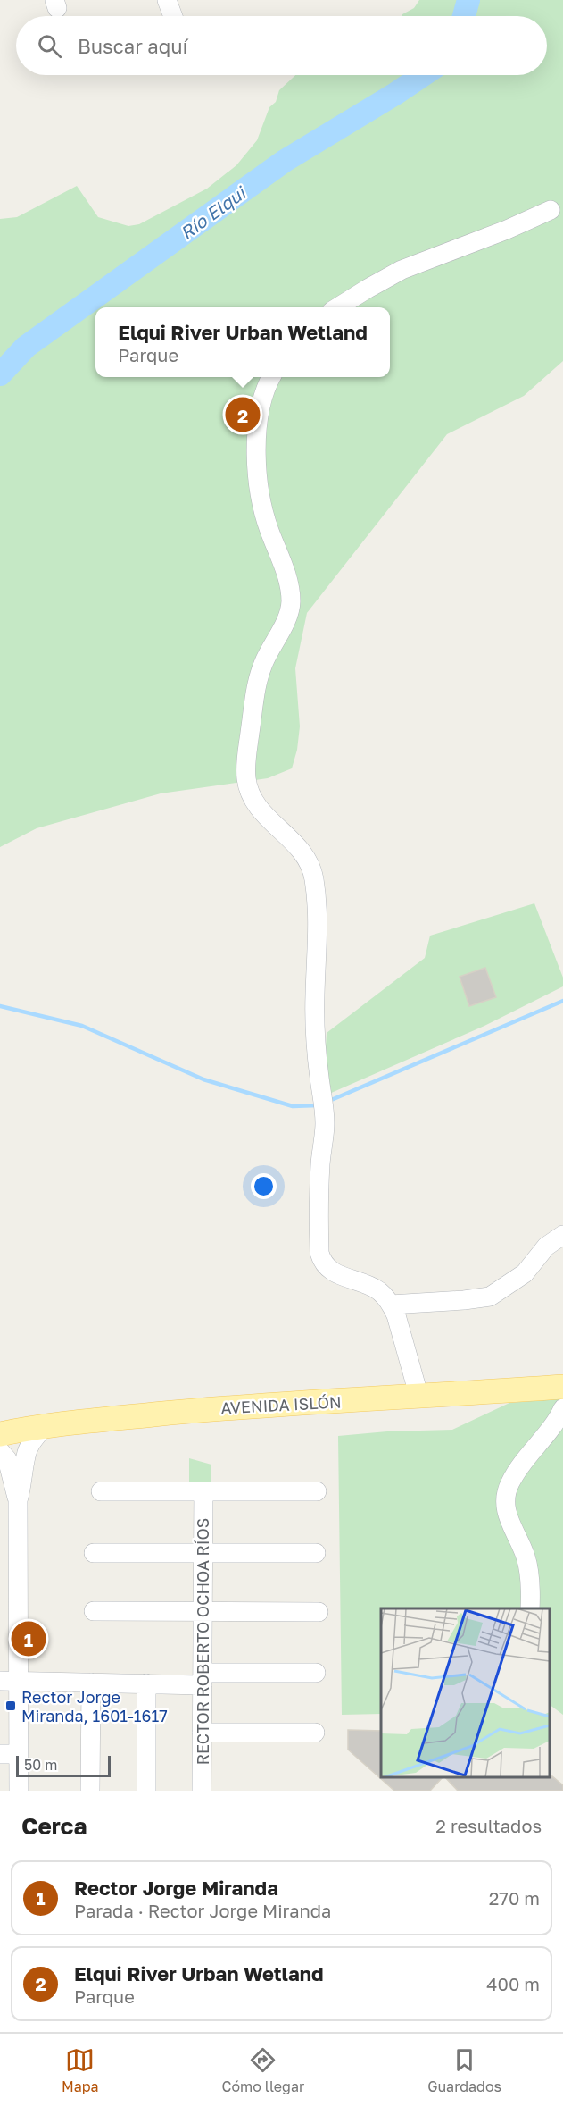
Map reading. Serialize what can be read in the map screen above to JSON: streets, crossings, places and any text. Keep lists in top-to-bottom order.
{
  "streets": {
    "main road": ["AVENIDA ISLÓN"],
    "street": ["RECTOR ROBERTO OCHOA RÍOS"]
  },
  "water": ["Río Elqui"],
  "places": {
    "transit": ["Rector Jorge Miranda, 1601-1617"]
  },
  "scale_bar": "50 m",
  "page": {
    "search": "Buscar aquí",
    "popup": ["Elqui River Urban Wetland", "Parque"],
    "pins": ["2", "1"],
    "scale": "50 m",
    "heading": ["Cerca", "2 resultados"],
    "list": [
      {
        "mark": "1",
        "name": "Rector Jorge Miranda",
        "note": "Parada · Rector Jorge Miranda",
        "value": "270 m"
      },
      {
        "mark": "2",
        "name": "Elqui River Urban Wetland",
        "note": "Parque",
        "value": "400 m"
      }
    ],
    "nav": ["Mapa", "Cómo llegar", "Guardados"]
  }
}
